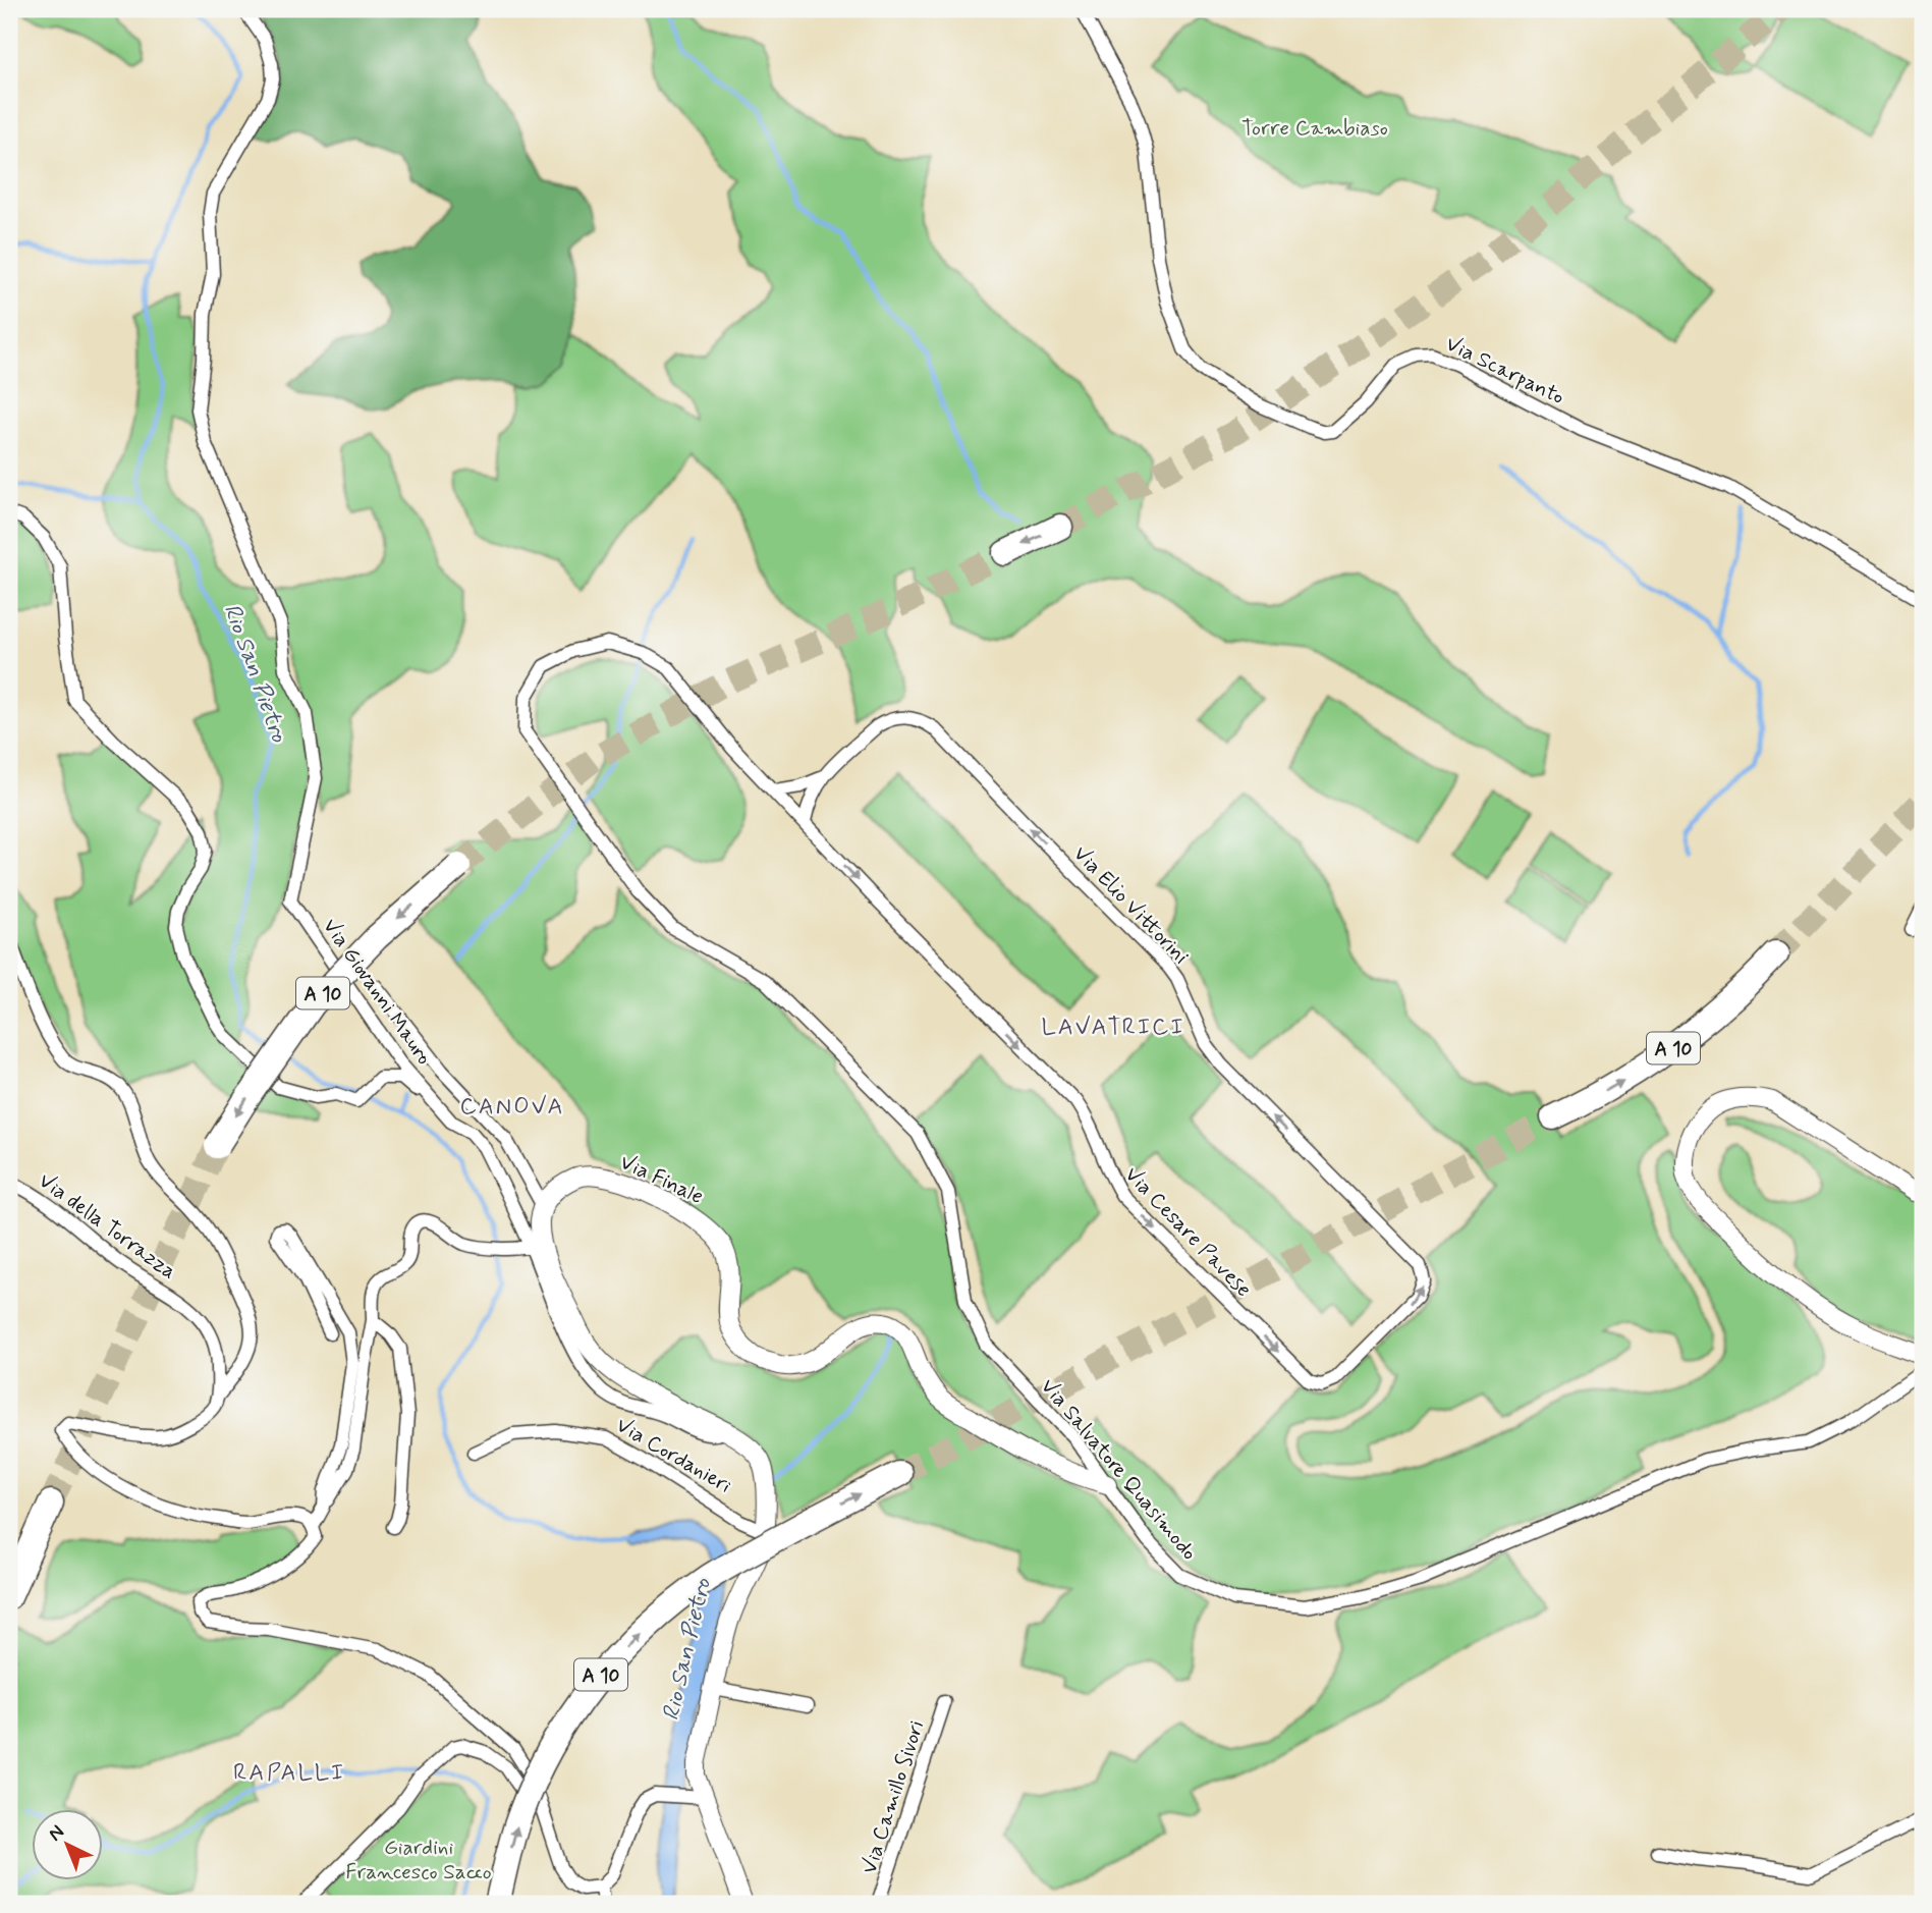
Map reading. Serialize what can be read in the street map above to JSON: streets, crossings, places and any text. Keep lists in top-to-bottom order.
{
  "streets": {
    "highway": ["A 10"],
    "street": [
      "Via Scarpanto",
      "Via Elio Vittorini",
      "Via Giovanni Mauro",
      "Via Finale",
      "Via della Torrazza",
      "Via Cesare Pavese",
      "Via Cordanieri",
      "Via Salvatore Quasimodo",
      "Via Camillo Sivori"
    ]
  },
  "crossings": [
    ["Via Elio Vittorini", "Via Cesare Pavese"],
    ["Via Giovanni Mauro", "Via Cordanieri"],
    ["Via Finale", "Via Salvatore Quasimodo"],
    ["Via Cesare Pavese", "Via Salvatore Quasimodo"]
  ],
  "one_way": ["Via Elio Vittorini", "Via Cesare Pavese"],
  "districts": ["LAVATRICI", "CANOVA", "RAPALLI"],
  "water": ["Rio San Pietro"],
  "parks": ["Torre Cambiaso", "Giardini Francesco Sacco"],
  "north": "top left"
}
